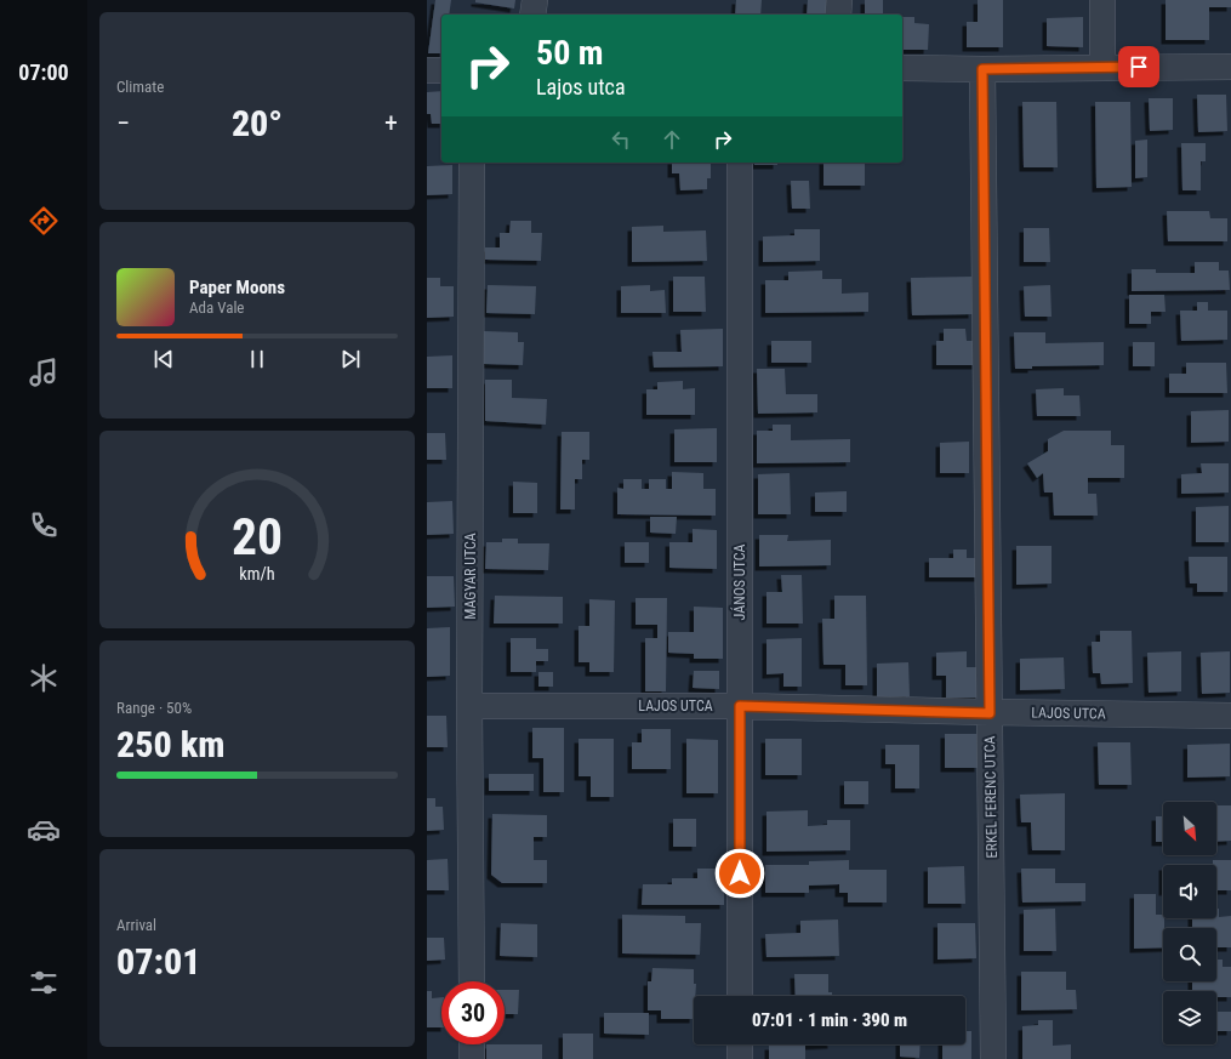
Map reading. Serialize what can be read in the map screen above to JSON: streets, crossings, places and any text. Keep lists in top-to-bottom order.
{
  "streets": {
    "street": [
      "MAGYAR UTCA",
      "JÁNOS UTCA",
      "LAJOS UTCA",
      "ERKEL FERENC UTCA"
    ]
  },
  "crossings": [
    ["MAGYAR UTCA", "LAJOS UTCA"],
    ["JÁNOS UTCA", "LAJOS UTCA"],
    ["LAJOS UTCA", "ERKEL FERENC UTCA"]
  ],
  "north": "bottom right",
  "page": {
    "tabs": "07:00",
    "tile": [
      "Climate",
      ["Range · 50%", "250 km"],
      ["Arrival", "07:01"]
    ],
    "turn": ["50 m", "Lajos utca"],
    "heat": ["−", "20°", "+"],
    "song": ["Paper Moons", "Ada Vale"],
    "limit": "30",
    "trip": "07:01 · 1 min · 390 m",
    "gauge": ["20", "km/h"]
  }
}
